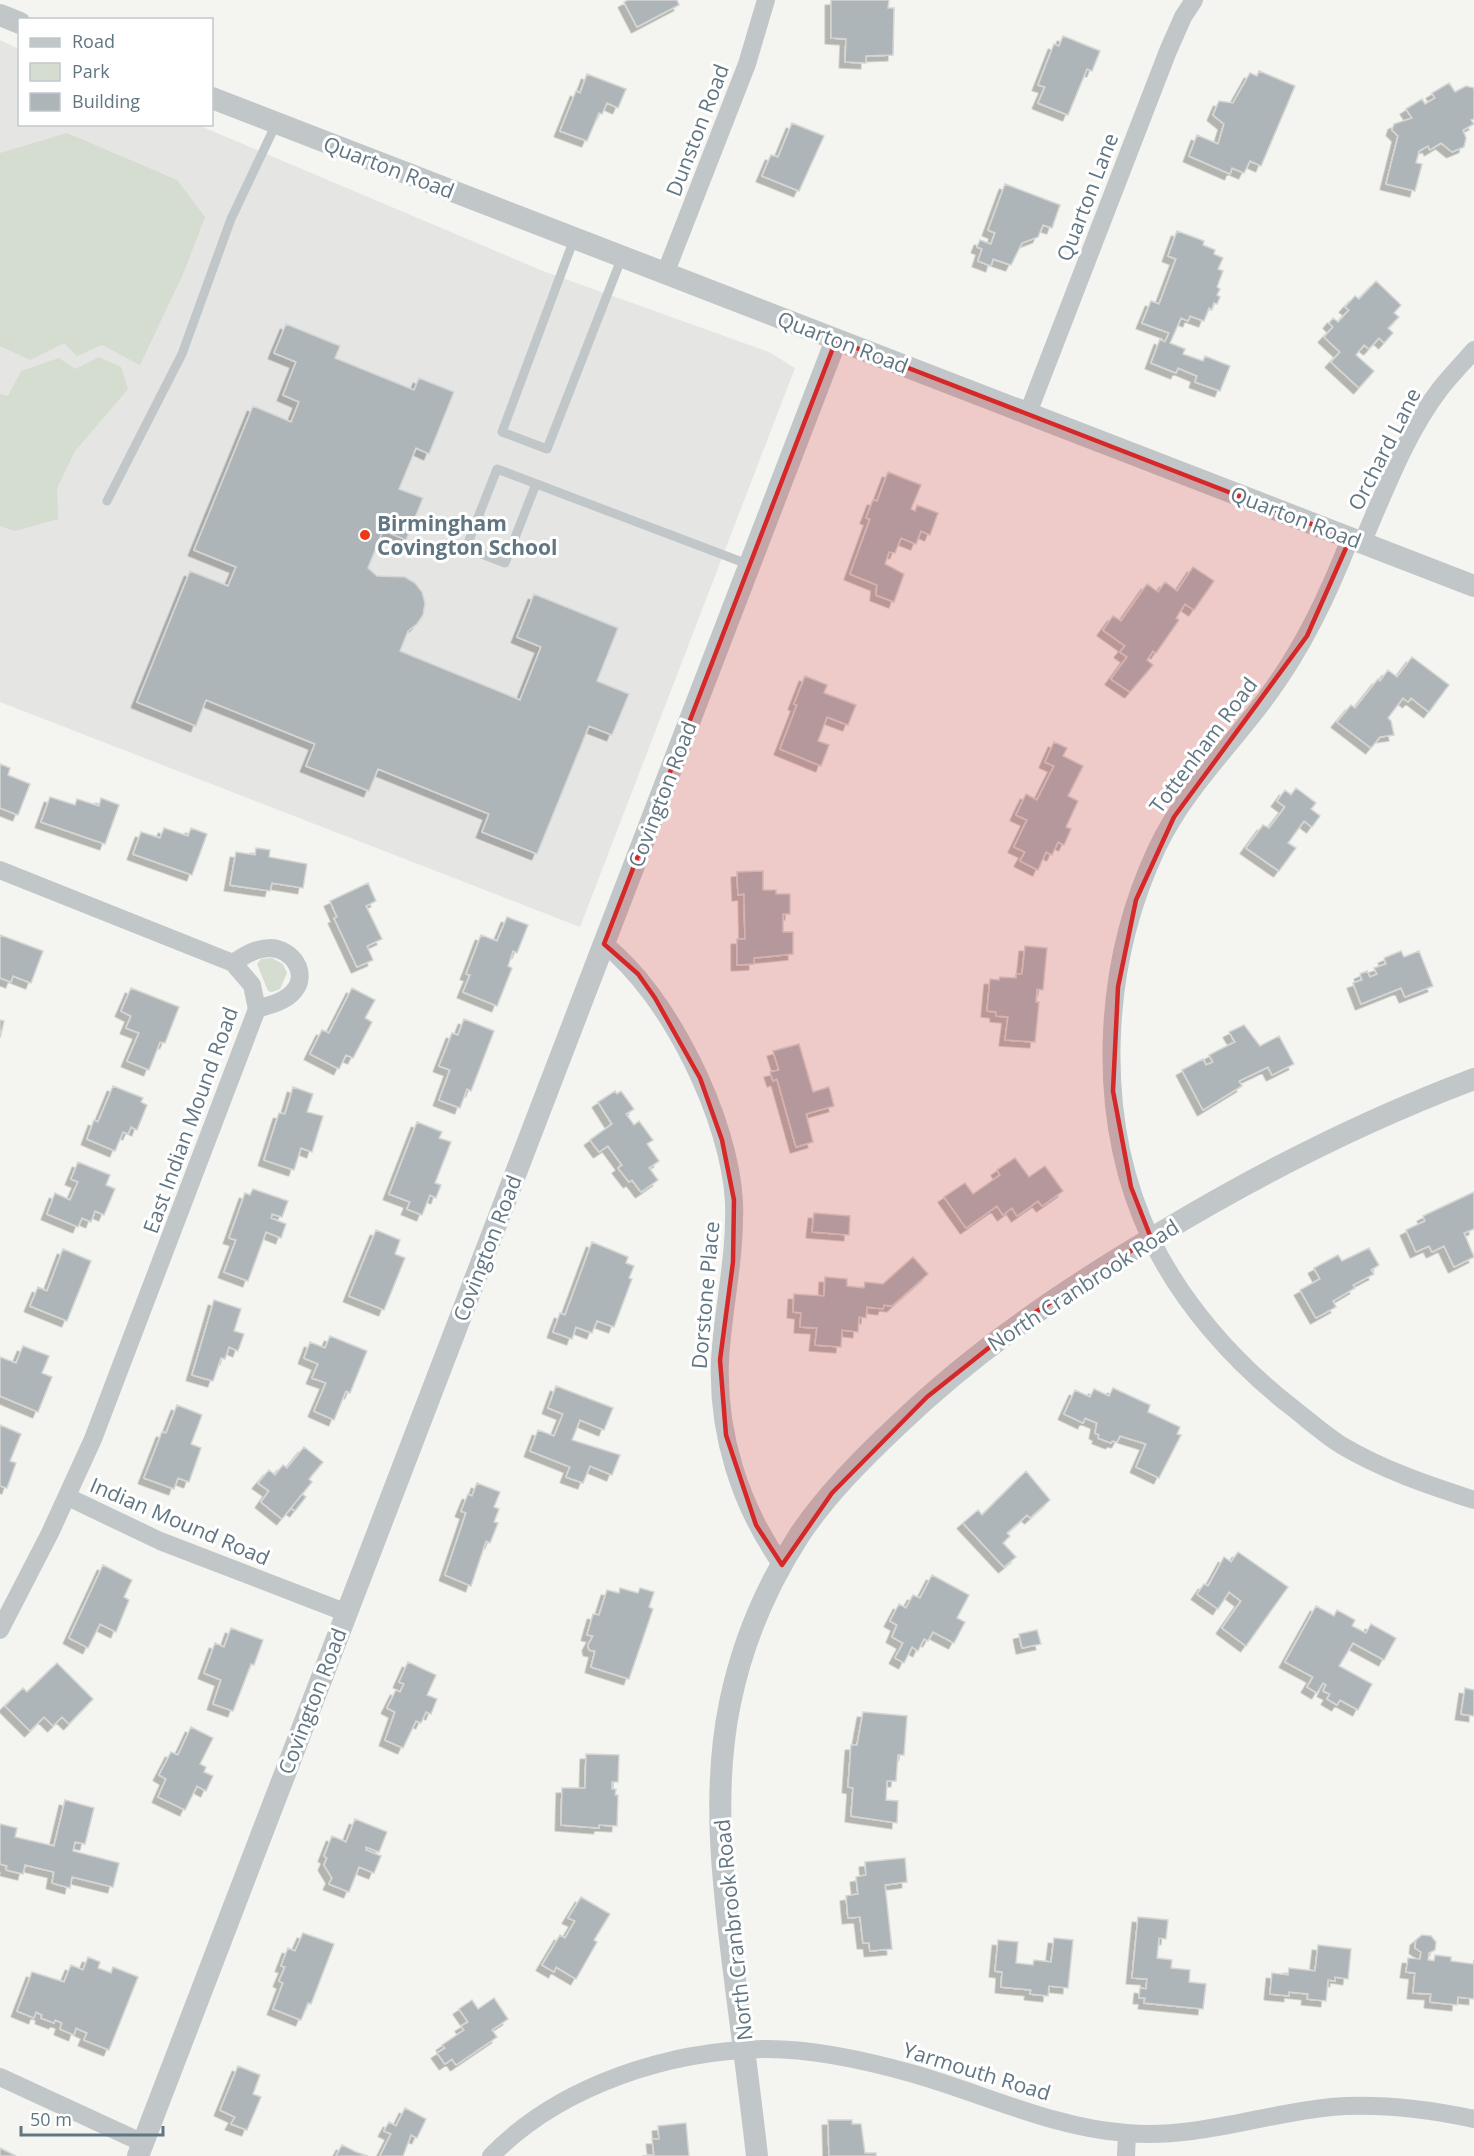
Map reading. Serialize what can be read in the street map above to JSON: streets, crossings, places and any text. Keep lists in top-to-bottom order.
{
  "streets": {
    "street": [
      "Dunston Road",
      "Quarton Road",
      "Quarton Lane",
      "Orchard Lane",
      "Tottenham Road",
      "Covington Road",
      "East Indian Mound Road",
      "North Cranbrook Road",
      "Dorstone Place",
      "Indian Mound Road",
      "Yarmouth Road"
    ]
  },
  "crossings": [
    ["Dunston Road", "Quarton Road"],
    ["Quarton Road", "Quarton Lane"],
    ["Quarton Road", "Orchard Lane"],
    ["Quarton Road", "Tottenham Road"],
    ["Quarton Road", "Covington Road"],
    ["Orchard Lane", "Tottenham Road"],
    ["Tottenham Road", "North Cranbrook Road"],
    ["Covington Road", "Dorstone Place"],
    ["Covington Road", "Indian Mound Road"],
    ["East Indian Mound Road", "Indian Mound Road"],
    ["North Cranbrook Road", "Dorstone Place"],
    ["North Cranbrook Road", "Yarmouth Road"]
  ],
  "places": ["Birmingham Covington School"],
  "legend": ["Road", "Park", "Building"],
  "scale_bar": "50 m"
}
